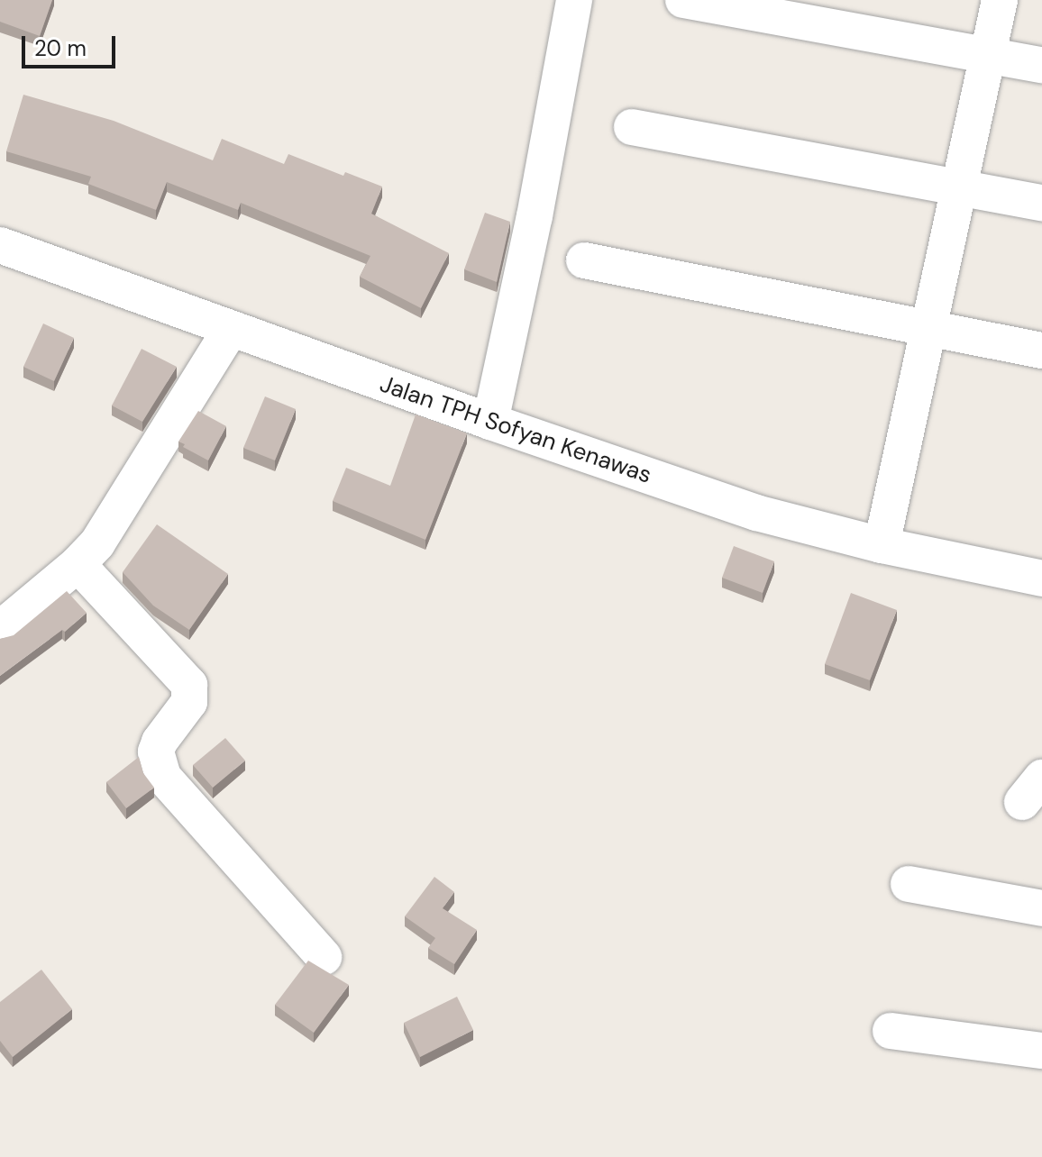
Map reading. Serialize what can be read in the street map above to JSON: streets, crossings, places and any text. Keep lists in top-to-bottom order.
{
  "streets": {
    "street": ["Jalan TPH Sofyan Kenawas"]
  },
  "scale_bar": "20 m"
}
